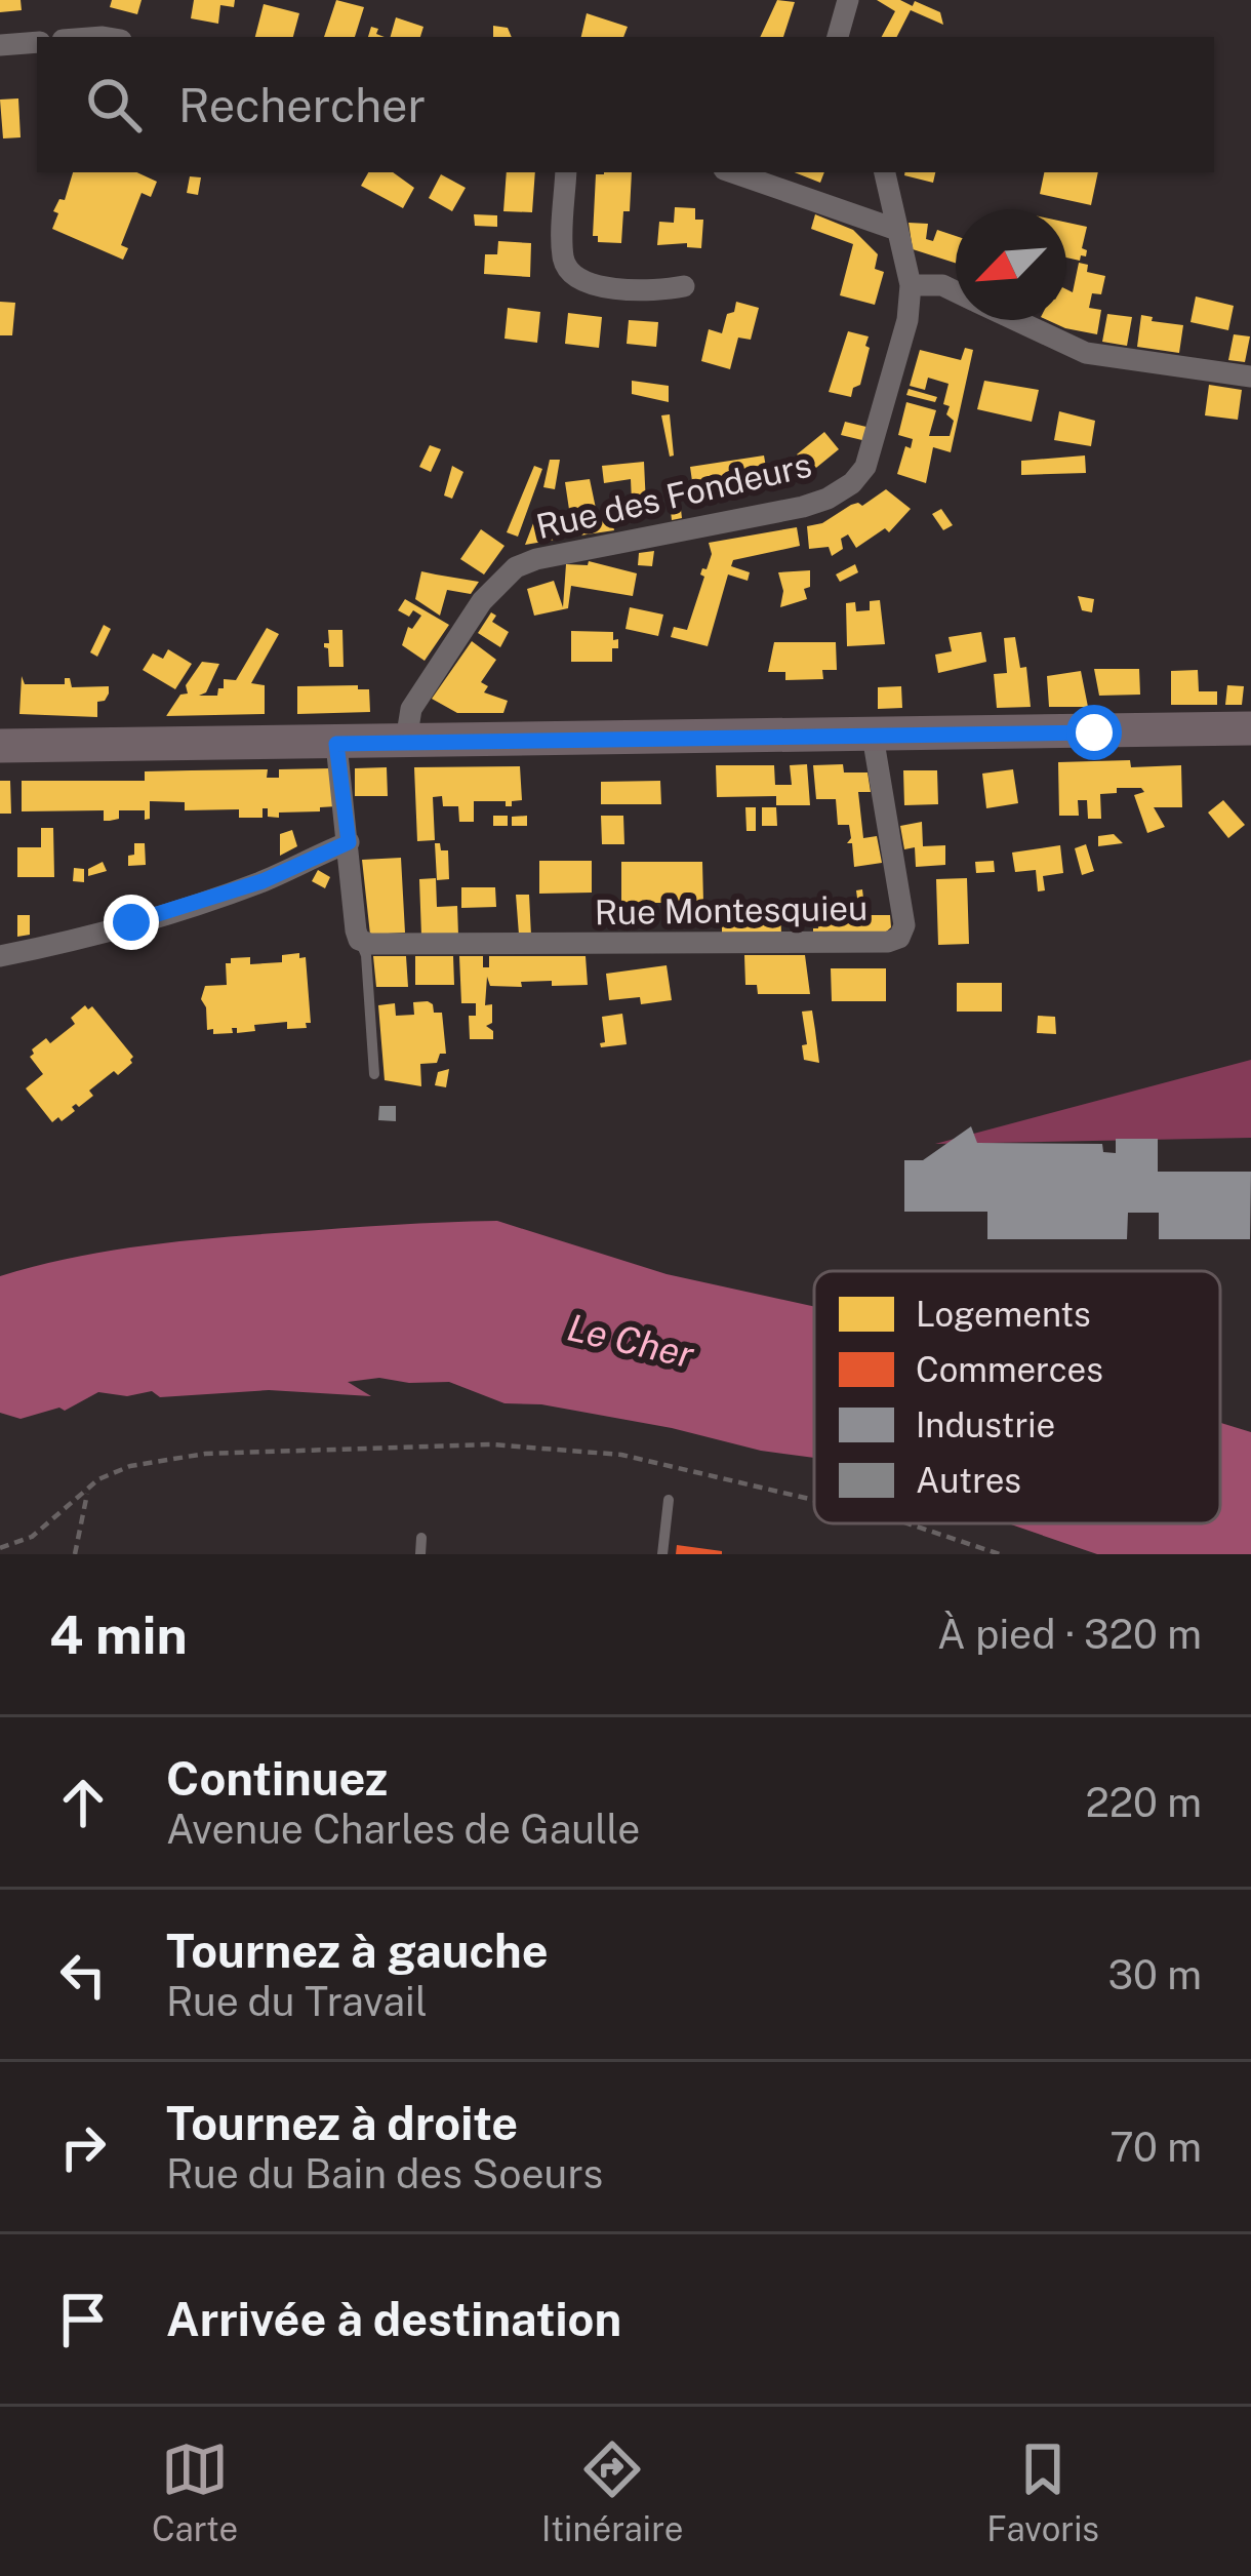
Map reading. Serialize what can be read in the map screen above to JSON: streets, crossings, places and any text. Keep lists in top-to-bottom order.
{
  "streets": {
    "street": ["Rue des Fondeurs", "Rue Montesquieu"]
  },
  "water": ["Le Cher"],
  "legend": [
    "Logements",
    "Commerces",
    "Industrie",
    "Autres"
  ],
  "north": "bottom left",
  "page": {
    "search": "Rechercher",
    "heading": ["4 min", "À pied · 320 m"],
    "list": [
      ["Continuez", "Avenue Charles de Gaulle", "220 m"],
      ["Tournez à gauche", "Rue du Travail", "30 m"],
      ["Tournez à droite", "Rue du Bain des Soeurs", "70 m"],
      "Arrivée à destination"
    ],
    "nav": ["Carte", "Itinéraire", "Favoris"]
  }
}
